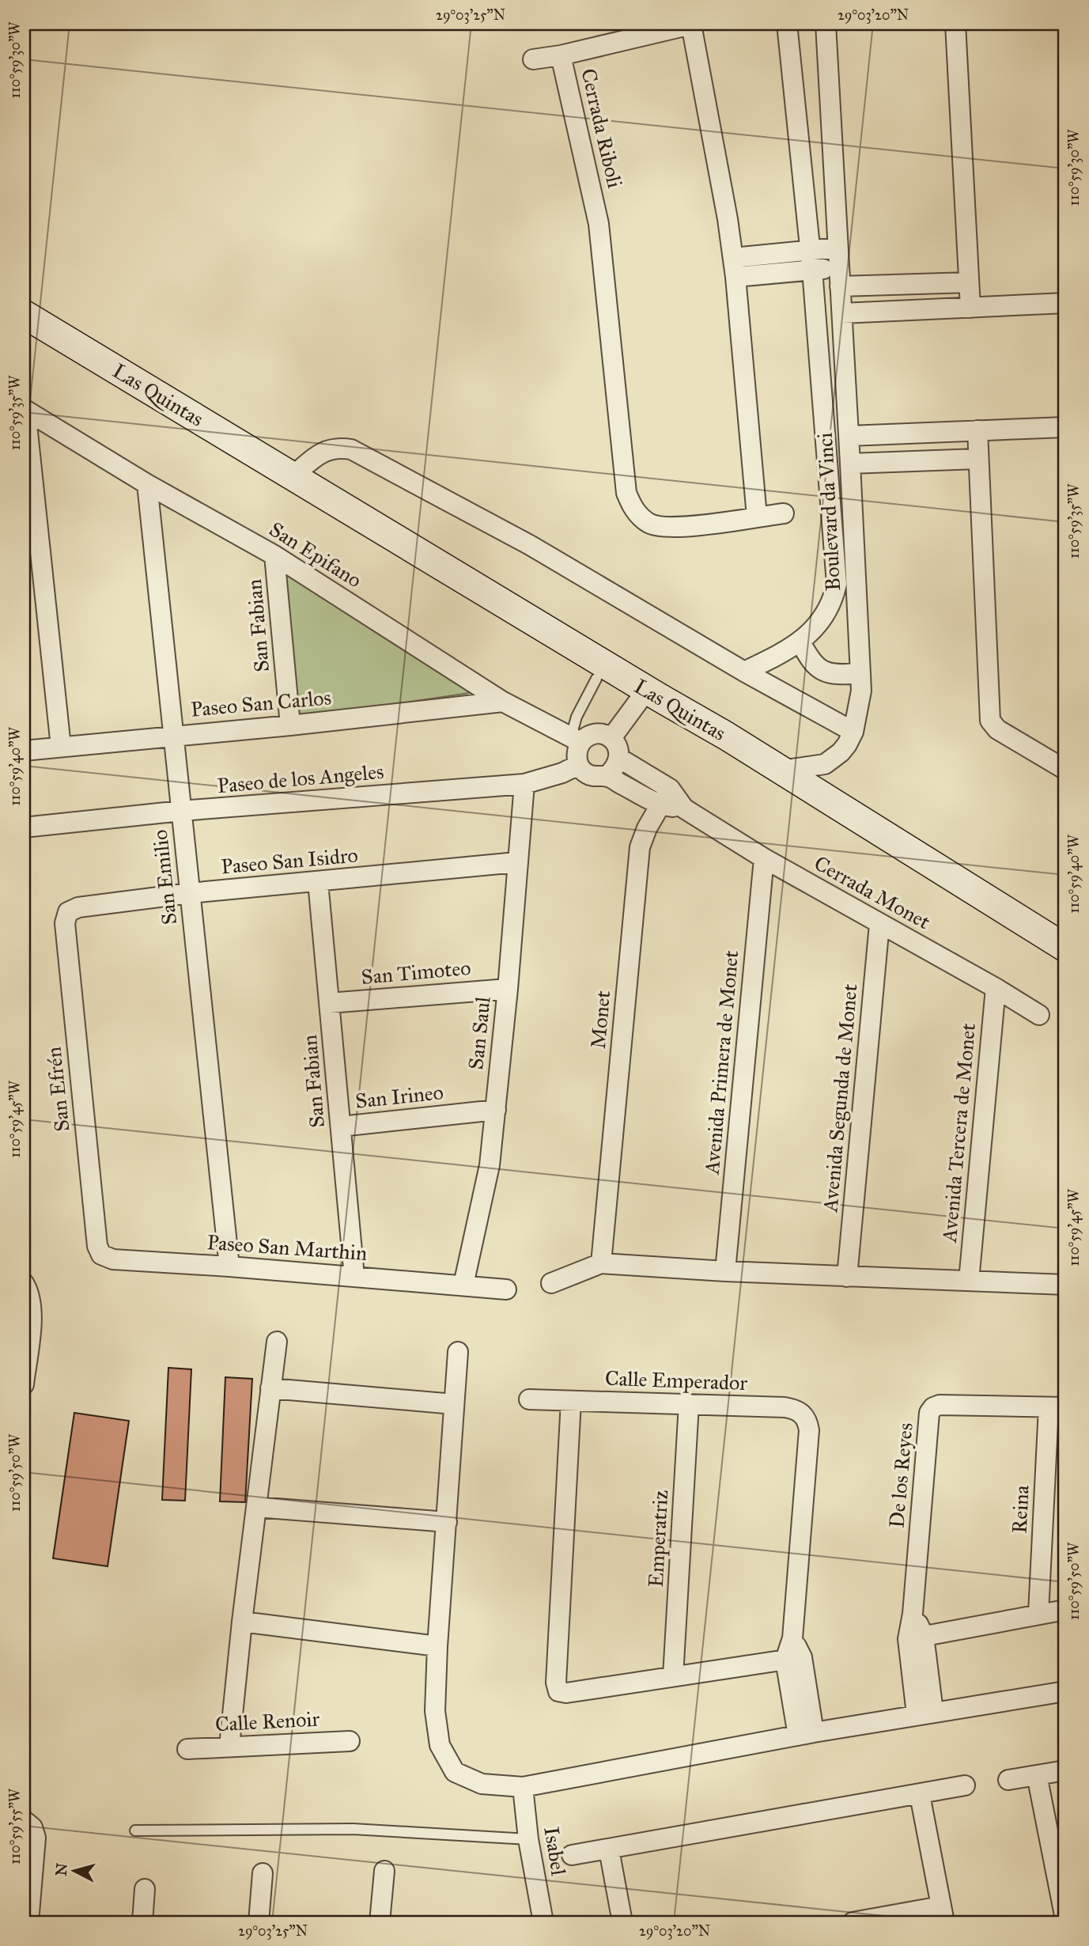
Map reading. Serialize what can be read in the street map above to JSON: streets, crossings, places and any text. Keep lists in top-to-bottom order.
{
  "streets": {
    "street": [
      "Cerrada Riboli",
      "Las Quintas",
      "Boulevard da Vinci",
      "San Epifano",
      "San Fabian",
      "Paseo San Carlos",
      "Paseo de los Angeles",
      "Paseo San Isidro",
      "San Emilio",
      "Cerrada Monet",
      "San Timoteo",
      "Monet",
      "San Saul",
      "Avenida Primera de Monet",
      "San Efrén",
      "San Irineo",
      "Avenida Segunda de Monet",
      "Avenida Tercera de Monet",
      "Paseo San Marthin",
      "Calle Emperador",
      "De los Reyes",
      "Reina",
      "Emperatriz",
      "Calle Renoir",
      "Isabel"
    ]
  },
  "crossings": [
    ["San Epifano", "San Fabian"],
    ["San Epifano", "Paseo San Carlos"],
    ["San Epifano", "Paseo de los Angeles"],
    ["San Epifano", "San Emilio"],
    ["San Fabian", "Paseo San Carlos"],
    ["San Fabian", "Paseo San Isidro"],
    ["San Fabian", "San Timoteo"],
    ["San Fabian", "San Irineo"],
    ["San Fabian", "Paseo San Marthin"],
    ["Paseo San Carlos", "San Emilio"],
    ["Paseo de los Angeles", "San Emilio"],
    ["Paseo de los Angeles", "San Saul"],
    ["Paseo San Isidro", "San Emilio"],
    ["Paseo San Isidro", "San Saul"],
    ["Paseo San Isidro", "San Efrén"],
    ["San Emilio", "Paseo San Marthin"],
    ["Cerrada Monet", "Monet"],
    ["Cerrada Monet", "Avenida Primera de Monet"],
    ["Cerrada Monet", "Avenida Segunda de Monet"],
    ["Cerrada Monet", "Avenida Tercera de Monet"],
    ["San Timoteo", "San Saul"],
    ["San Saul", "San Irineo"],
    ["San Saul", "Paseo San Marthin"],
    ["San Efrén", "Paseo San Marthin"],
    ["Calle Emperador", "Emperatriz"],
    ["De los Reyes", "Reina"]
  ],
  "north": "left",
  "coordinates": [
    "29°03'25\"N",
    "29°03'20\"N",
    "110°59'30\"W",
    "110°59'35\"W",
    "110°59'40\"W",
    "110°59'45\"W",
    "110°59'50\"W",
    "110°59'55\"W"
  ]
}
